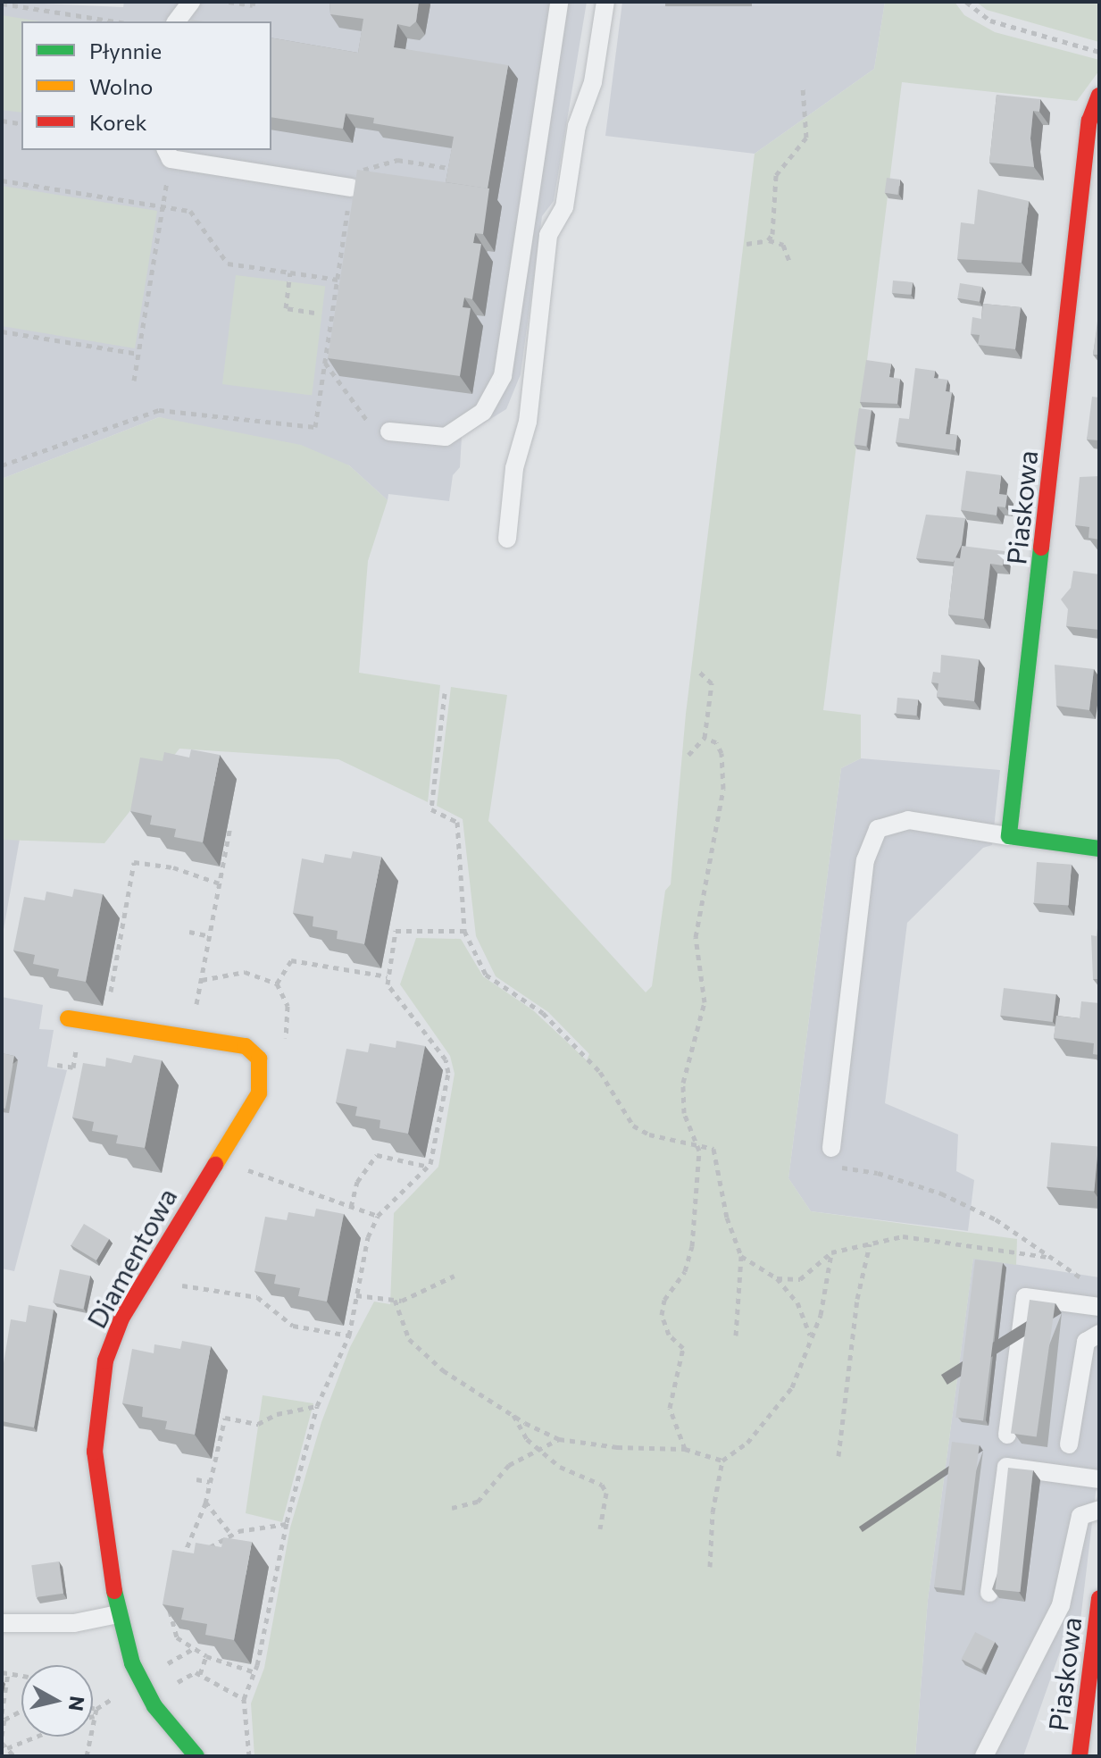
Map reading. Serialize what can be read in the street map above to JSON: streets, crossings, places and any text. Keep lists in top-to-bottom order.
{
  "streets": {
    "street": ["Piaskowa", "Diamentowa"]
  },
  "legend": ["Płynnie", "Wolno", "Korek"],
  "north": "right"
}
